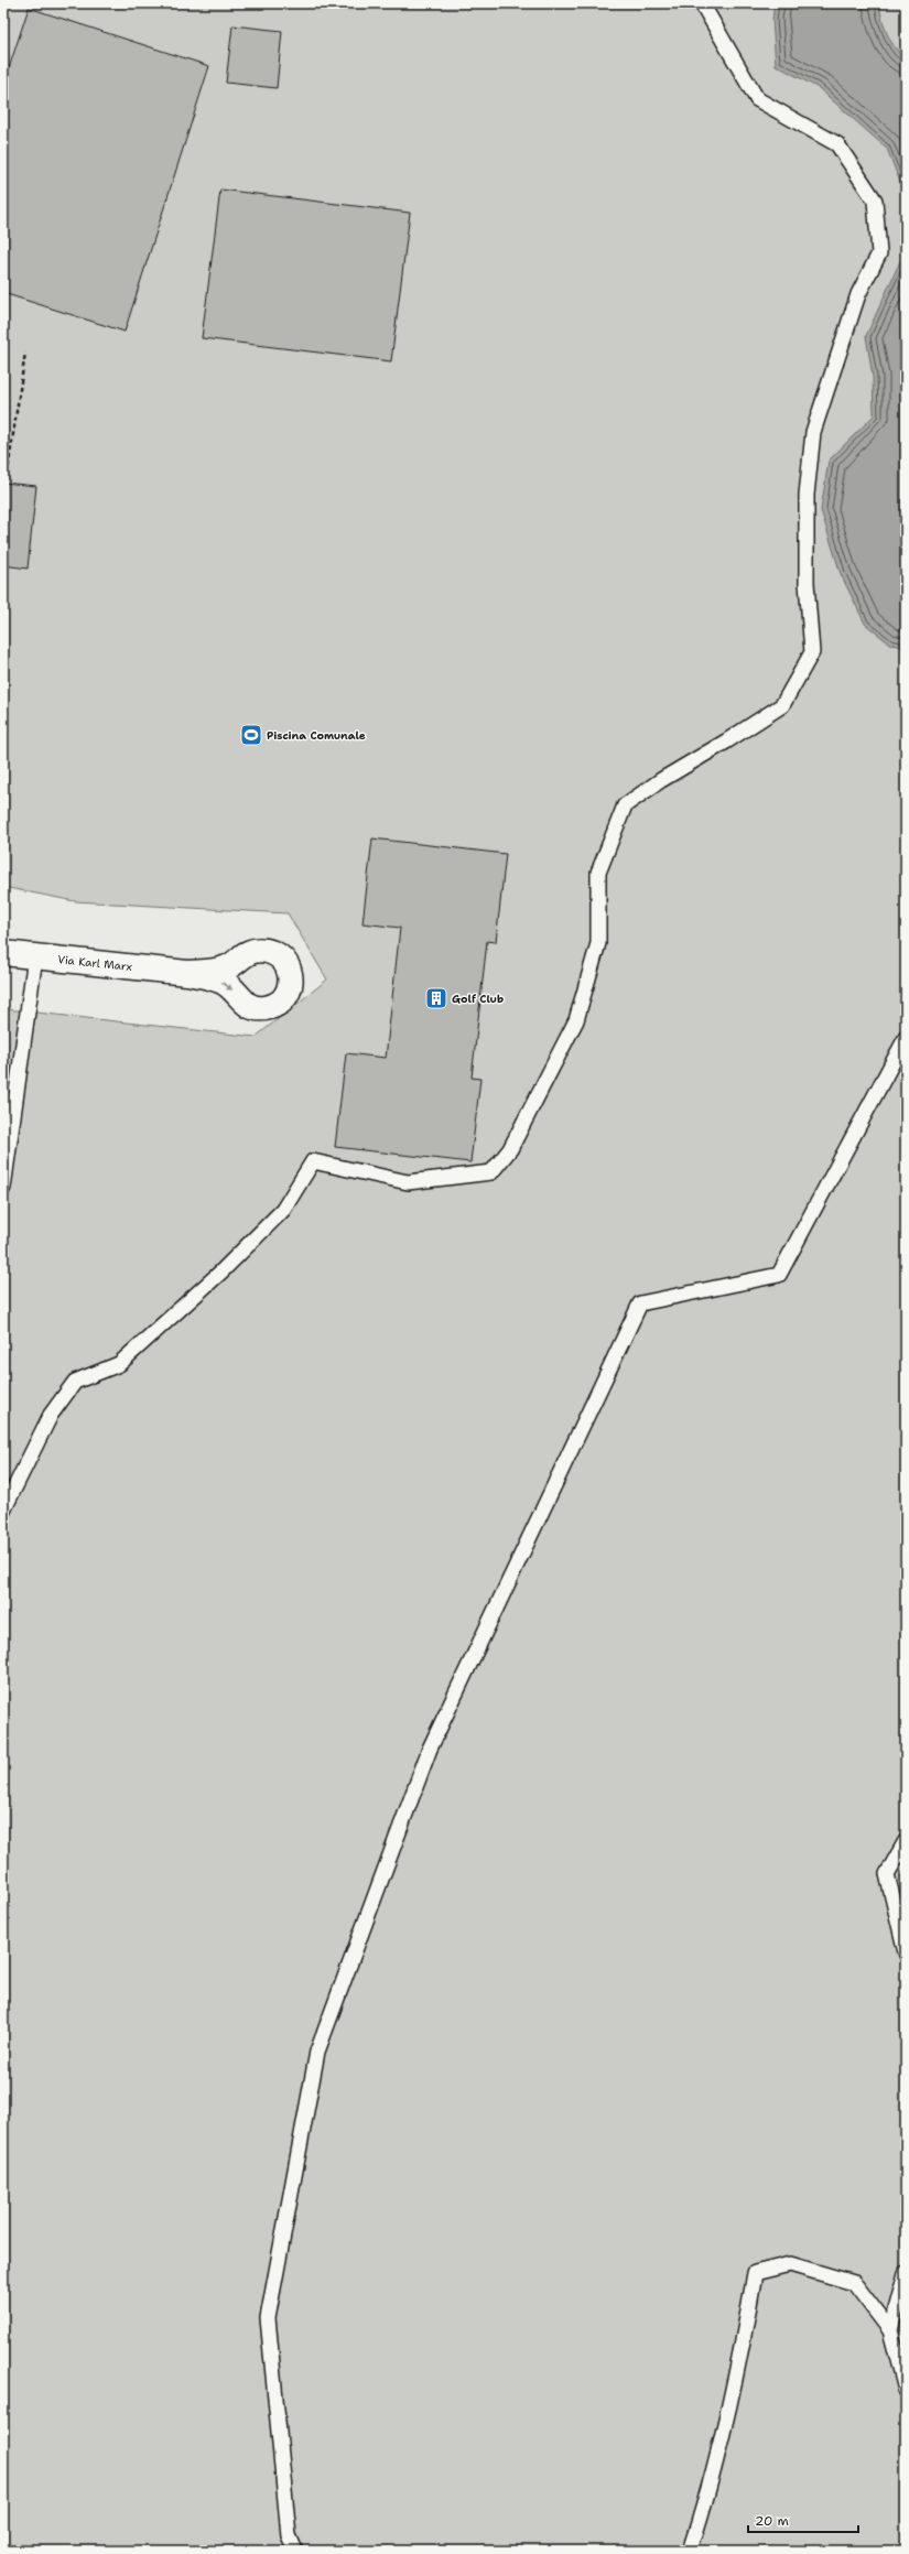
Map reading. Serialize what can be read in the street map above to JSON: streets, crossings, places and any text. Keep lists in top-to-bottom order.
{
  "streets": {
    "street": ["Via Karl Marx"]
  },
  "places": {
    "sports": ["Piscina Comunale"],
    "building": ["Golf Club"]
  },
  "scale_bar": "20 m"
}
